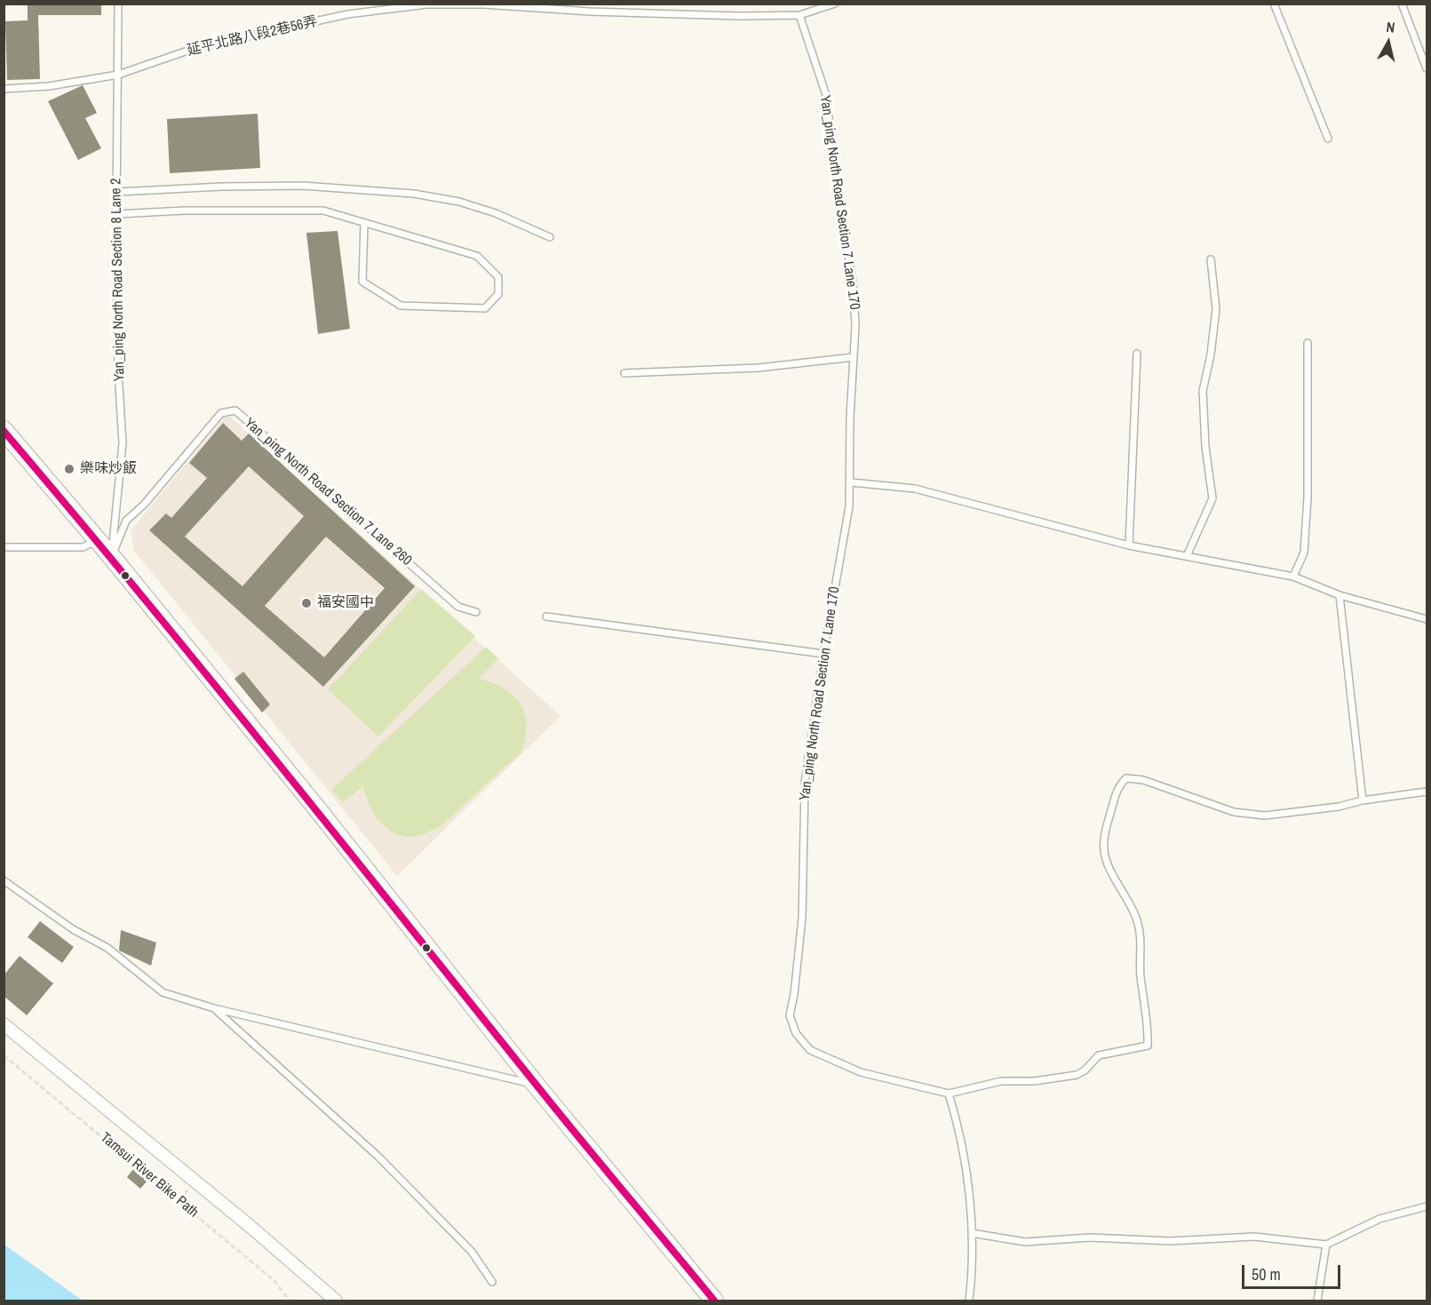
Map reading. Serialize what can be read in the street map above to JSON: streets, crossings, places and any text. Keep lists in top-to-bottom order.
{
  "streets": {
    "lane": [
      "延平北路八段2巷56弄",
      "Yan_ping North Road Section 7 Lane 170",
      "Yan_ping North Road Section 8 Lane 2",
      "Yan_ping North Road Section 7 Lane 260"
    ],
    "path": ["Tamsui River Bike Path"]
  },
  "crossings": [
    ["延平北路八段2巷56弄", "Yan_ping North Road Section 7 Lane 170"],
    ["延平北路八段2巷56弄", "Yan_ping North Road Section 8 Lane 2"],
    ["Yan_ping North Road Section 8 Lane 2", "Yan_ping North Road Section 7 Lane 260"]
  ],
  "places": ["樂味炒飯", "福安國中"],
  "scale_bar": "50 m",
  "north": "top"
}
